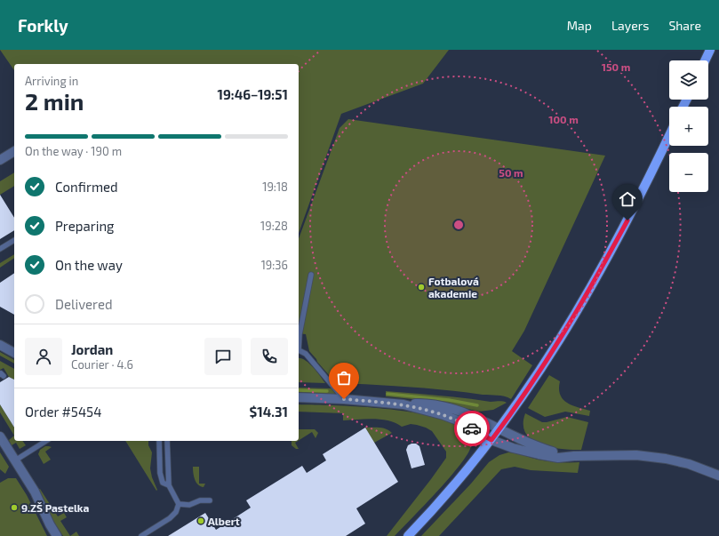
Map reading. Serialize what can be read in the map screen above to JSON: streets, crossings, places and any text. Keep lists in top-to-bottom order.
{
  "places": ["Fotbalová akademie", "9.ZŠ Pastelka", "Albert"],
  "page": {
    "header": "Forkly",
    "nav": ["Map", "Layers", "Share"],
    "map_buttons": ["+", "−"],
    "heading": ["2 min", "Arriving in", "19:46–19:51"],
    "panel": [
      "Jordan",
      "Courier · 4.6",
      "Order #5454",
      "$14.31"
    ],
    "bar": "On the way · 190 m",
    "list": [
      ["Confirmed", "19:18"],
      ["Preparing", "19:28"],
      ["On the way", "19:36"],
      "Delivered"
    ]
  },
  "rings": ["150 m", "100 m", "50 m"]
}
